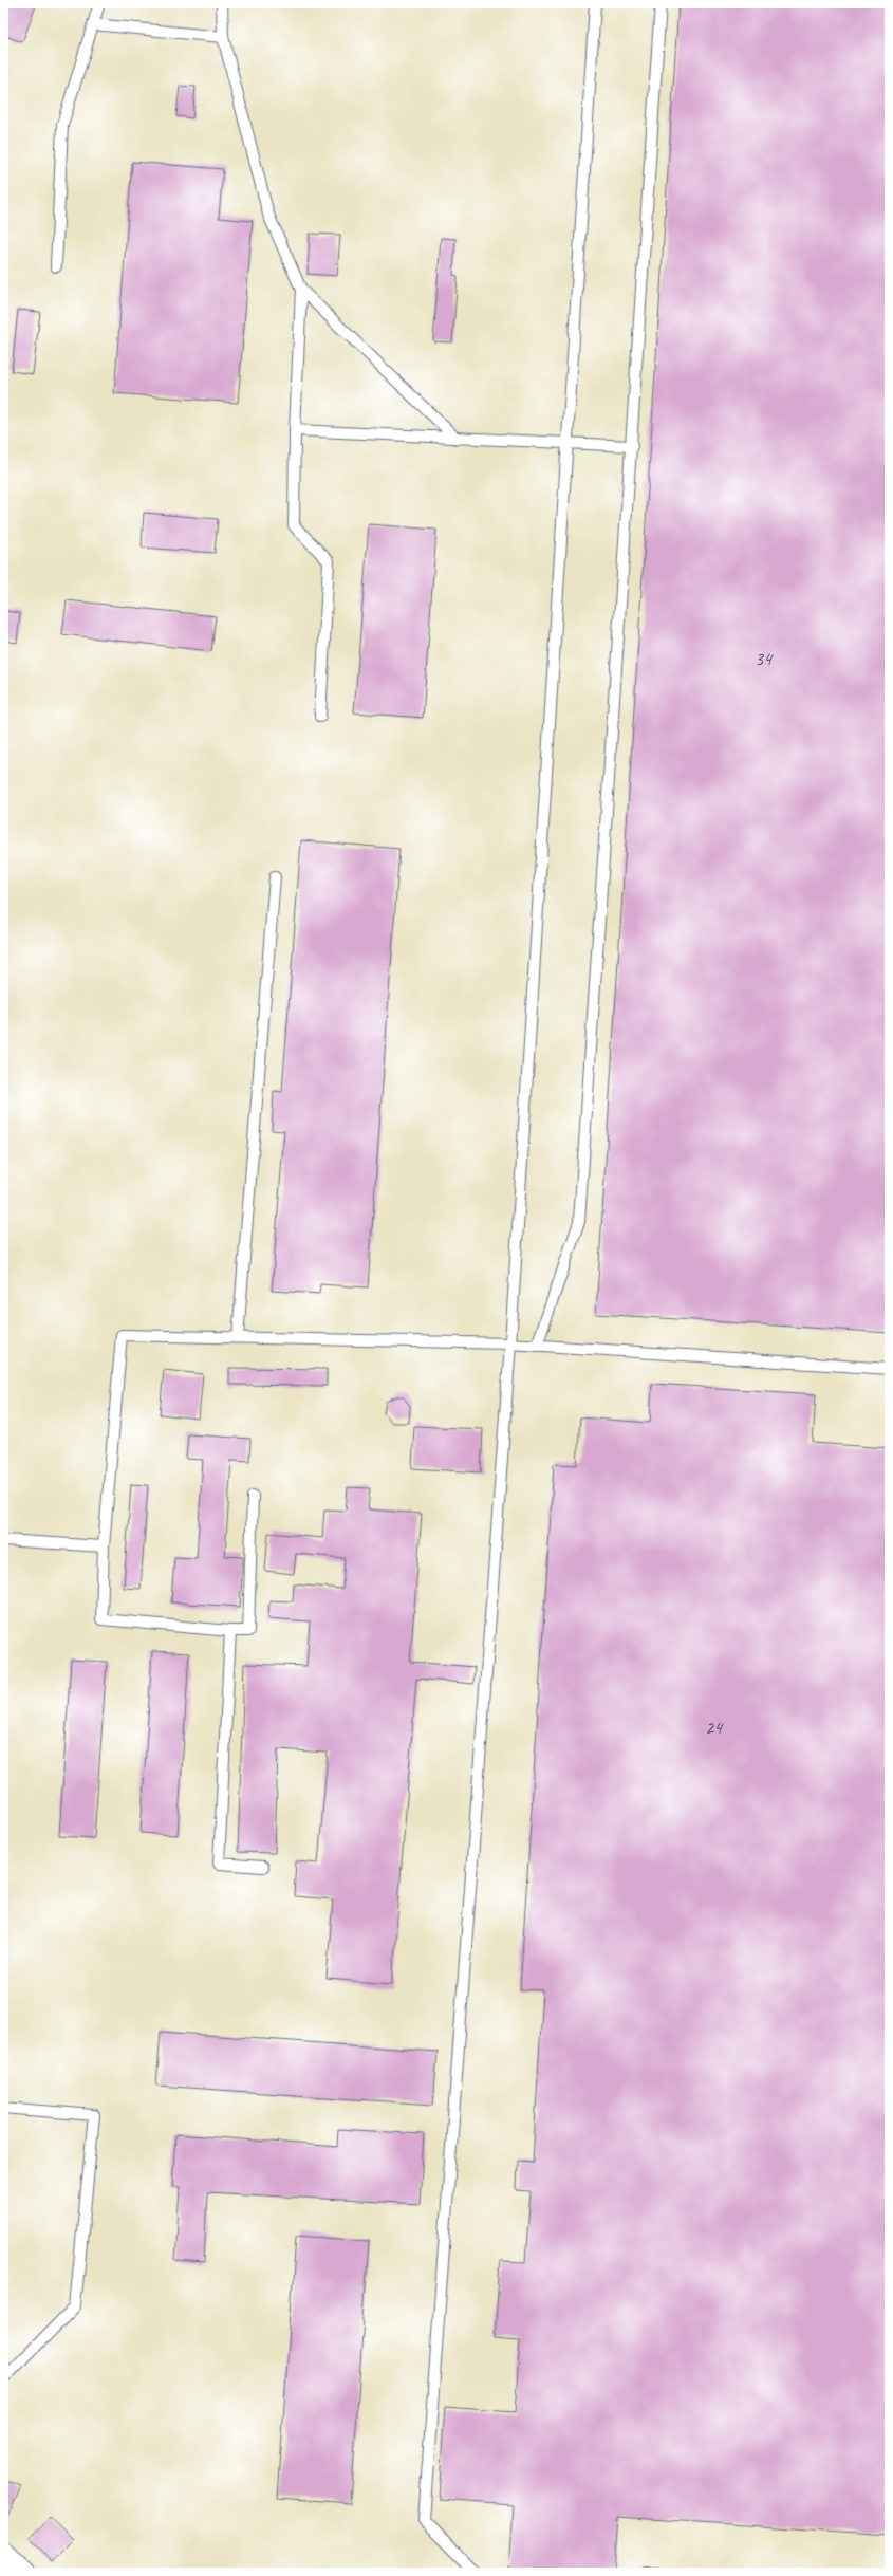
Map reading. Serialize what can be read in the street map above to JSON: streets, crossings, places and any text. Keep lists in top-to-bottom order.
{
  "house_numbers": ["34", "24"]
}
